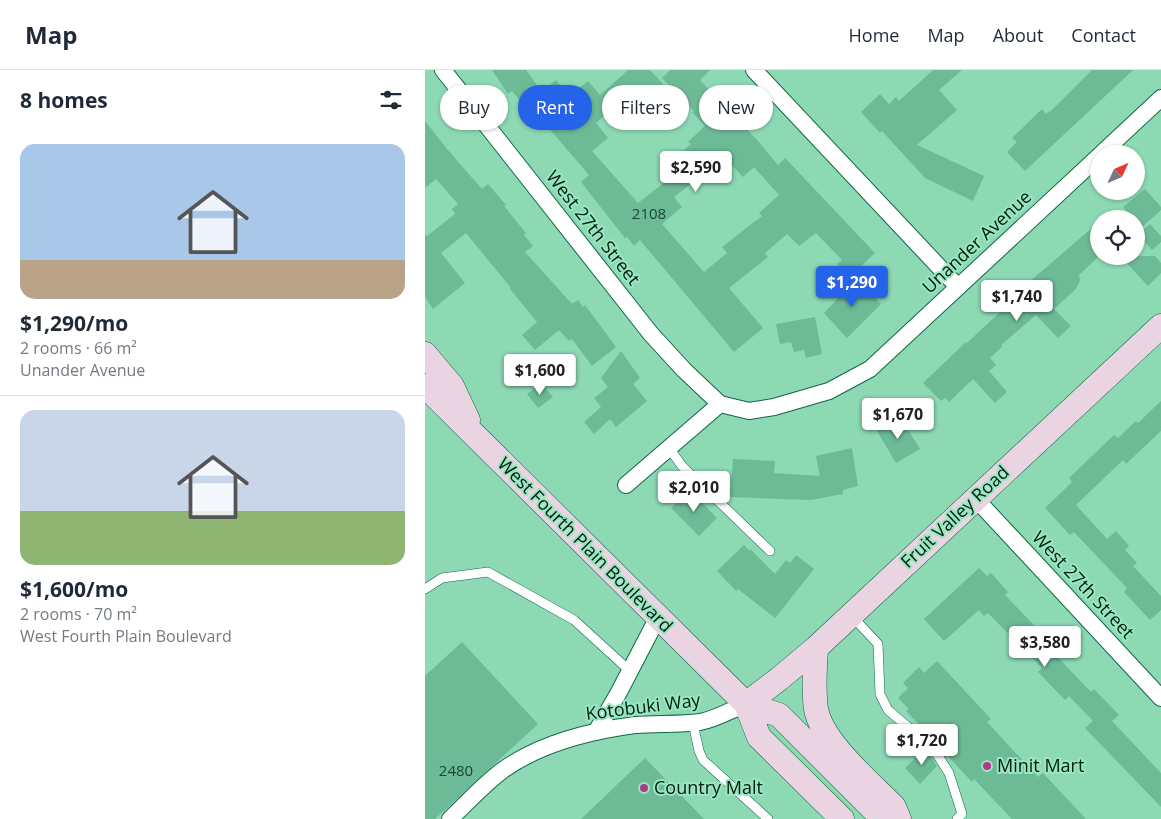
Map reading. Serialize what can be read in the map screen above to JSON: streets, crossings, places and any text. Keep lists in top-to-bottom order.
{
  "streets": {
    "main road": ["Fruit Valley Road", "West Fourth Plain Boulevard"],
    "street": ["West 27th Street", "Unander Avenue", "Kotobuki Way"]
  },
  "crossings": [
    ["West 27th Street", "Unander Avenue"],
    ["West 27th Street", "Fruit Valley Road"],
    ["Fruit Valley Road", "West Fourth Plain Boulevard"],
    ["Fruit Valley Road", "Kotobuki Way"],
    ["West Fourth Plain Boulevard", "Kotobuki Way"]
  ],
  "places": ["Minit Mart", "Country Malt"],
  "house_numbers": ["2108", "2480"],
  "north": "top right",
  "page": {
    "header": "Map",
    "nav": [
      "Home",
      "Map",
      "About",
      "Contact"
    ],
    "heading": "8 homes",
    "chip": [
      "Buy",
      "Rent",
      "Filters",
      "New"
    ],
    "list": [
      {
        "name": "$1,290/mo",
        "note": "2 rooms · 66 m² · Unander Avenue"
      },
      {
        "name": "$1,600/mo",
        "note": "2 rooms · 70 m² · West Fourth Plain Boulevard"
      }
    ],
    "price": [
      "$2,590",
      "$1,290",
      "$1,740",
      "$1,600",
      "$1,670",
      "$2,010",
      "$3,580",
      "$1,720"
    ]
  }
}
